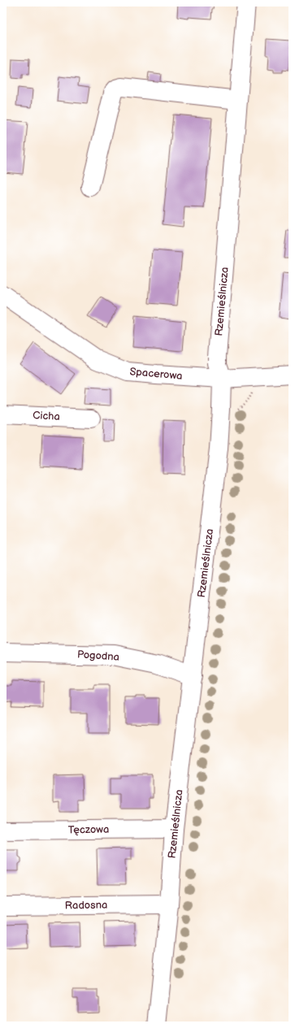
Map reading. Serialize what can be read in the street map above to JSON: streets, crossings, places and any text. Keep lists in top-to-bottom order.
{
  "streets": {
    "street": [
      "Rzemieślnicza",
      "Spacerowa",
      "Cicha",
      "Pogodna",
      "Tęczowa",
      "Radosna"
    ]
  },
  "crossings": [
    ["Rzemieślnicza", "Spacerowa"],
    ["Rzemieślnicza", "Pogodna"],
    ["Rzemieślnicza", "Tęczowa"],
    ["Rzemieślnicza", "Radosna"]
  ]
}
